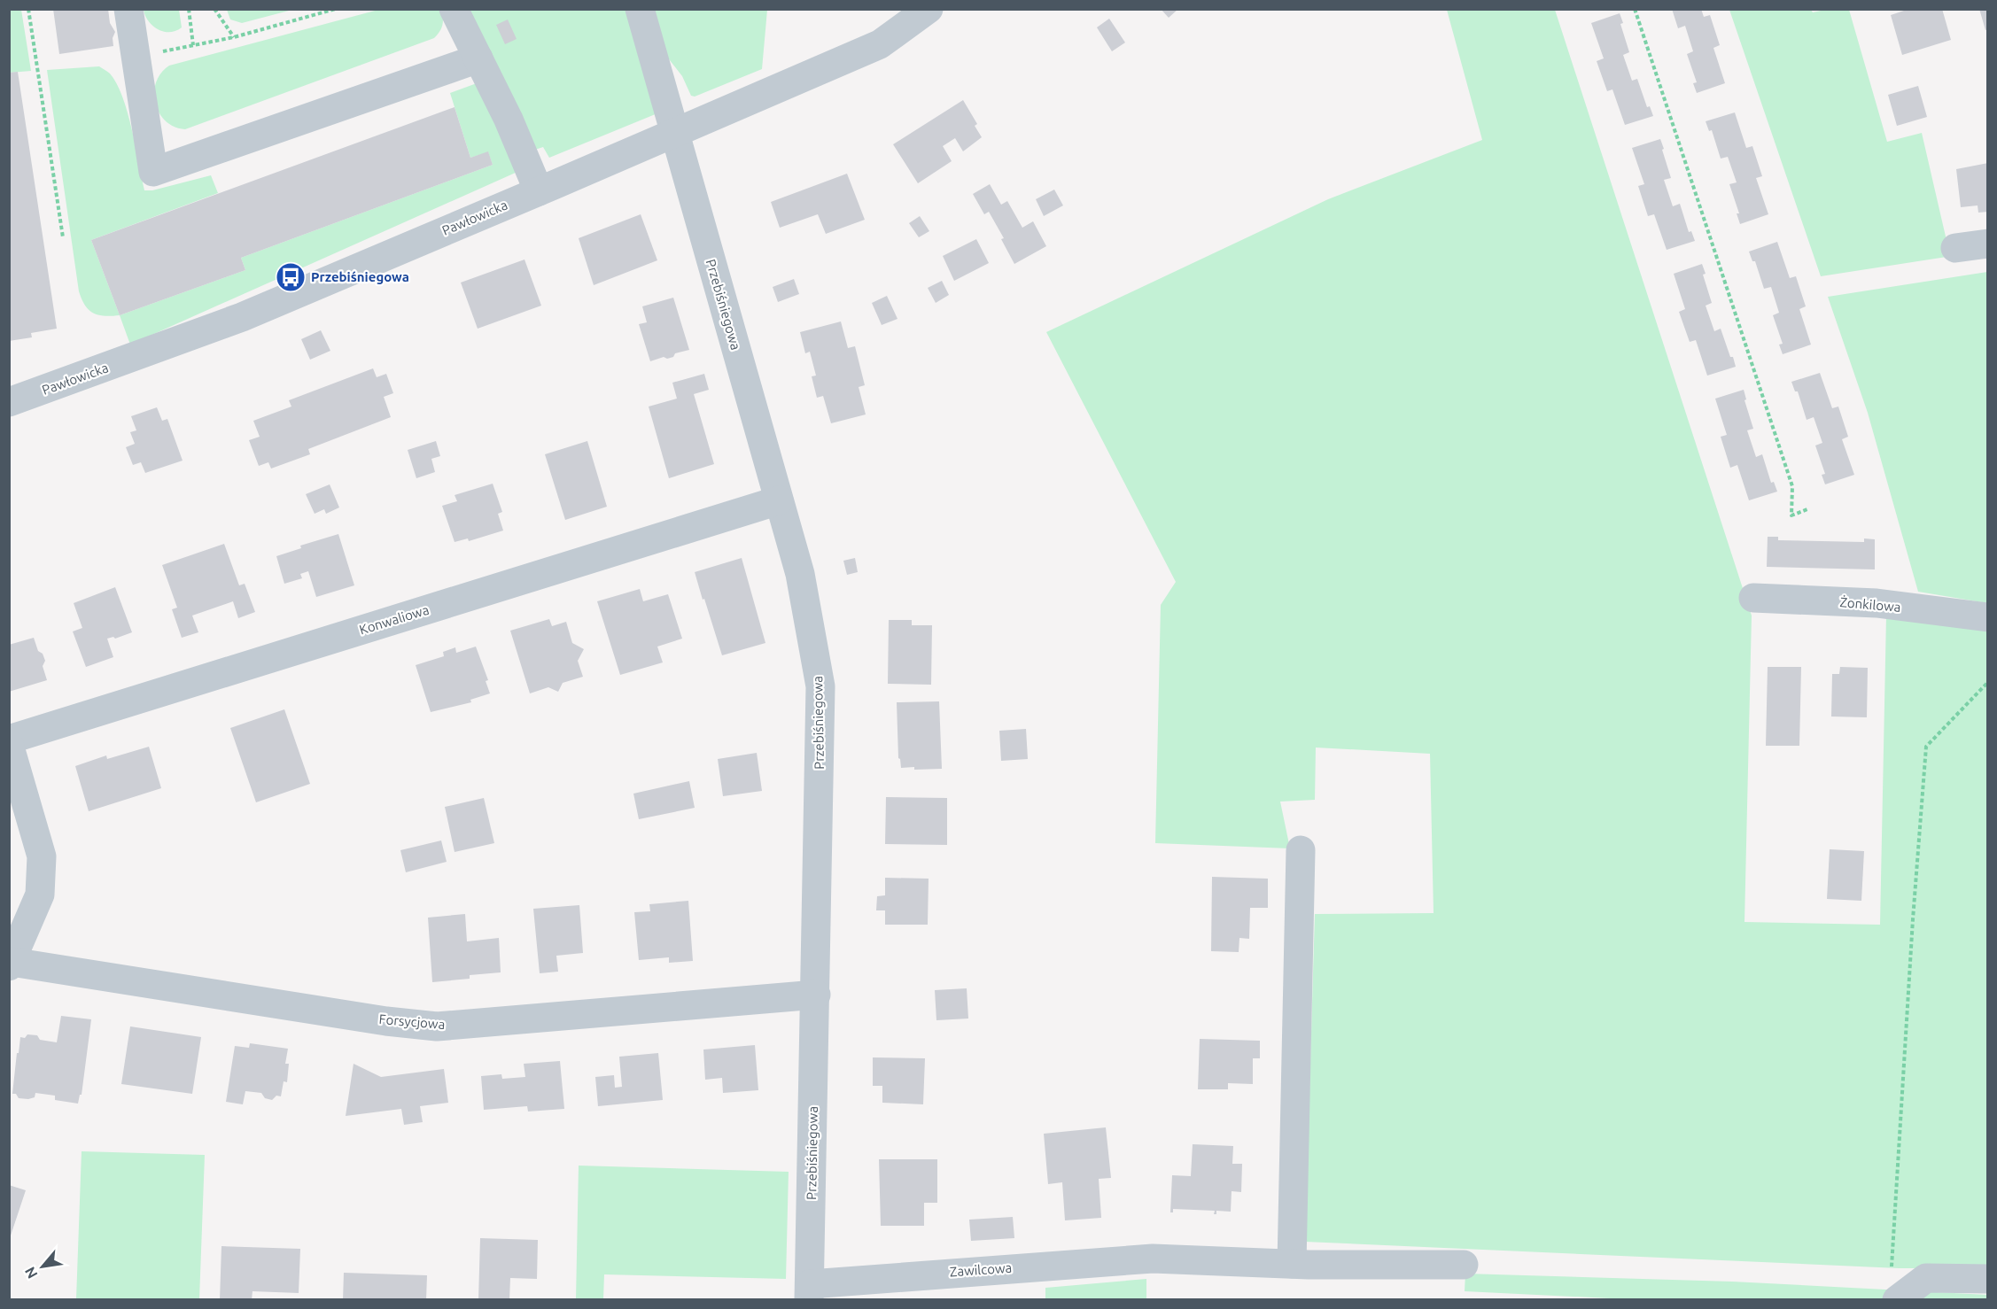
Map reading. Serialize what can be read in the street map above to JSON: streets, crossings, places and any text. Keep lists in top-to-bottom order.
{
  "streets": {
    "street": [
      "Pawłowicka",
      "Przebiśniegowa",
      "Żonkilowa",
      "Konwaliowa",
      "Forsycjowa",
      "Zawilcowa"
    ]
  },
  "crossings": [
    ["Pawłowicka", "Przebiśniegowa"],
    ["Przebiśniegowa", "Konwaliowa"],
    ["Przebiśniegowa", "Forsycjowa"],
    ["Przebiśniegowa", "Zawilcowa"]
  ],
  "places": {
    "bus stop": ["Przebiśniegowa"]
  },
  "north": "bottom left"
}
